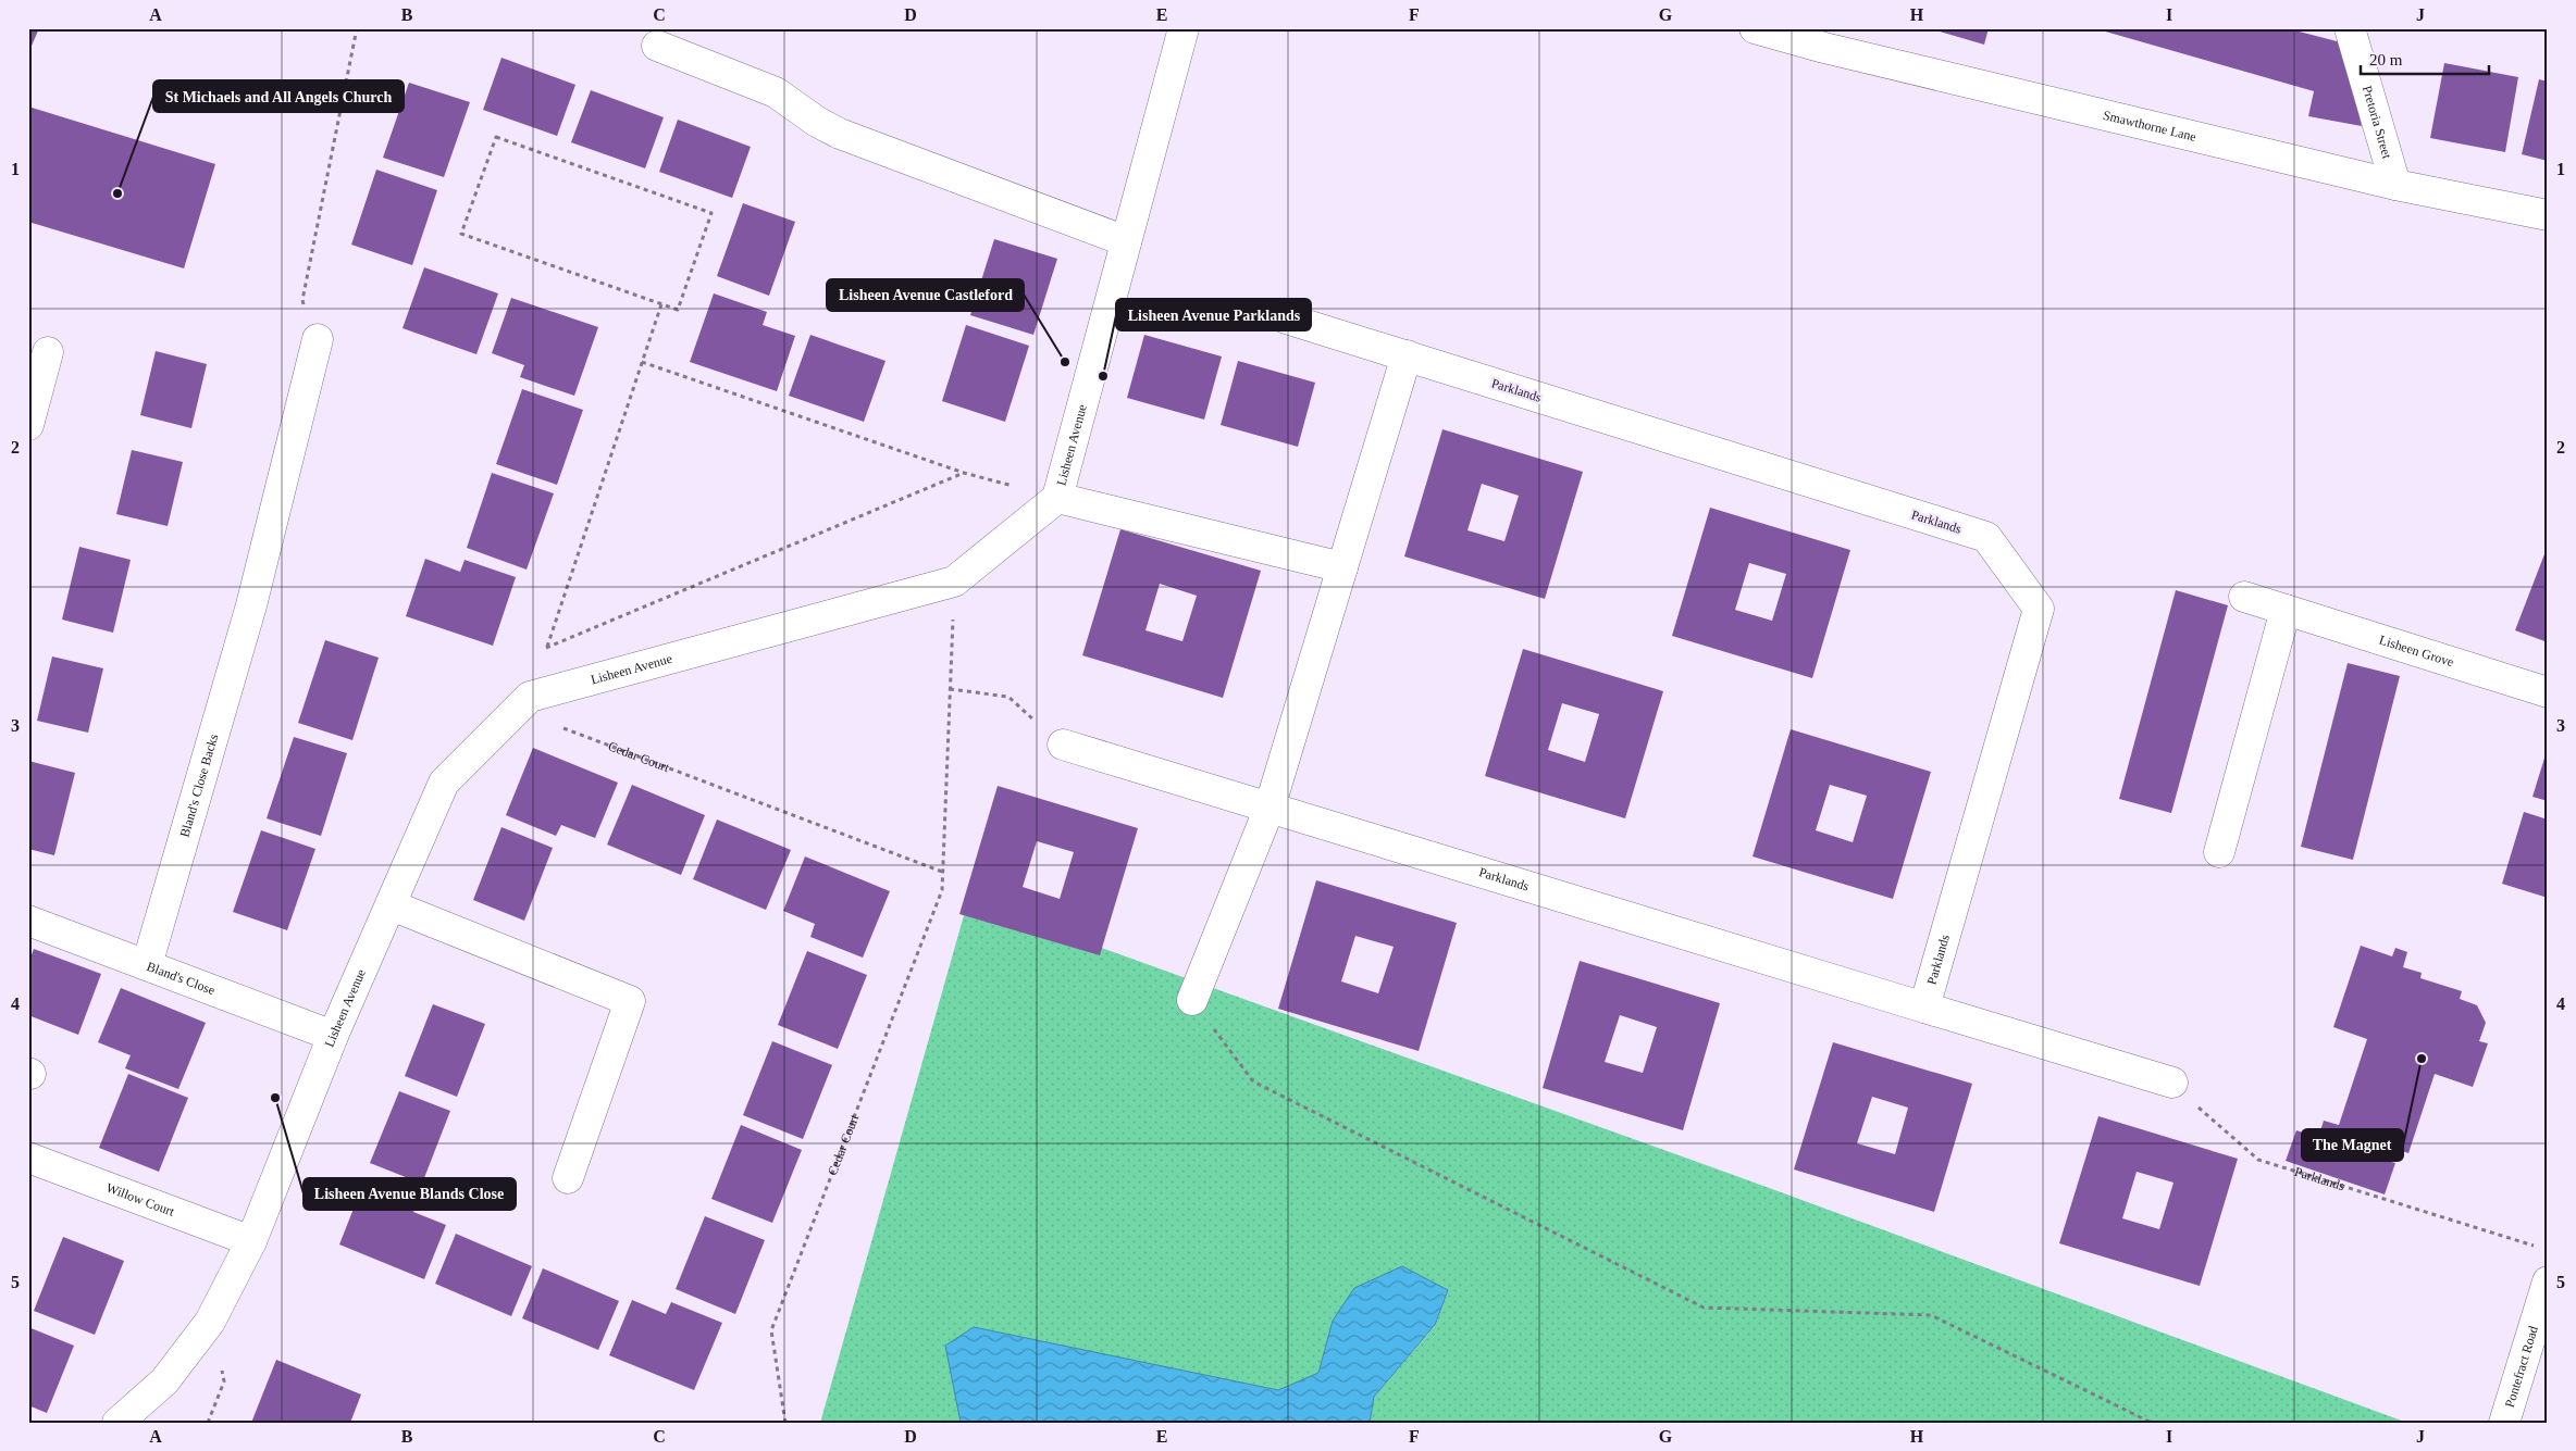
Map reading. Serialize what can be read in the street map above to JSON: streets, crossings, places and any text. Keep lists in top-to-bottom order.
{
  "streets": {
    "street": [
      "Pretoria Street",
      "Smawthorne Lane",
      "Parklands",
      "Lisheen Avenue",
      "Lisheen Grove",
      "Bland's Close Backs",
      "Bland's Close",
      "Willow Court",
      "Pontefract Road"
    ],
    "path": ["Cedar Court"]
  },
  "crossings": [
    ["Pretoria Street", "Smawthorne Lane"],
    ["Lisheen Avenue", "Cedar Court"],
    ["Lisheen Avenue", "Bland's Close"],
    ["Lisheen Avenue", "Willow Court"],
    ["Bland's Close Backs", "Bland's Close"]
  ],
  "places": [
    "St Michaels and All Angels Church",
    "Lisheen Avenue Castleford",
    "Lisheen Avenue Parklands",
    "The Magnet",
    "Lisheen Avenue Blands Close"
  ],
  "scale_bar": "20 m",
  "grid": {
    "columns": [
      "A",
      "B",
      "C",
      "D",
      "E",
      "F",
      "G",
      "H",
      "I",
      "J"
    ],
    "rows": [
      "1",
      "2",
      "3",
      "4",
      "5"
    ]
  }
}
